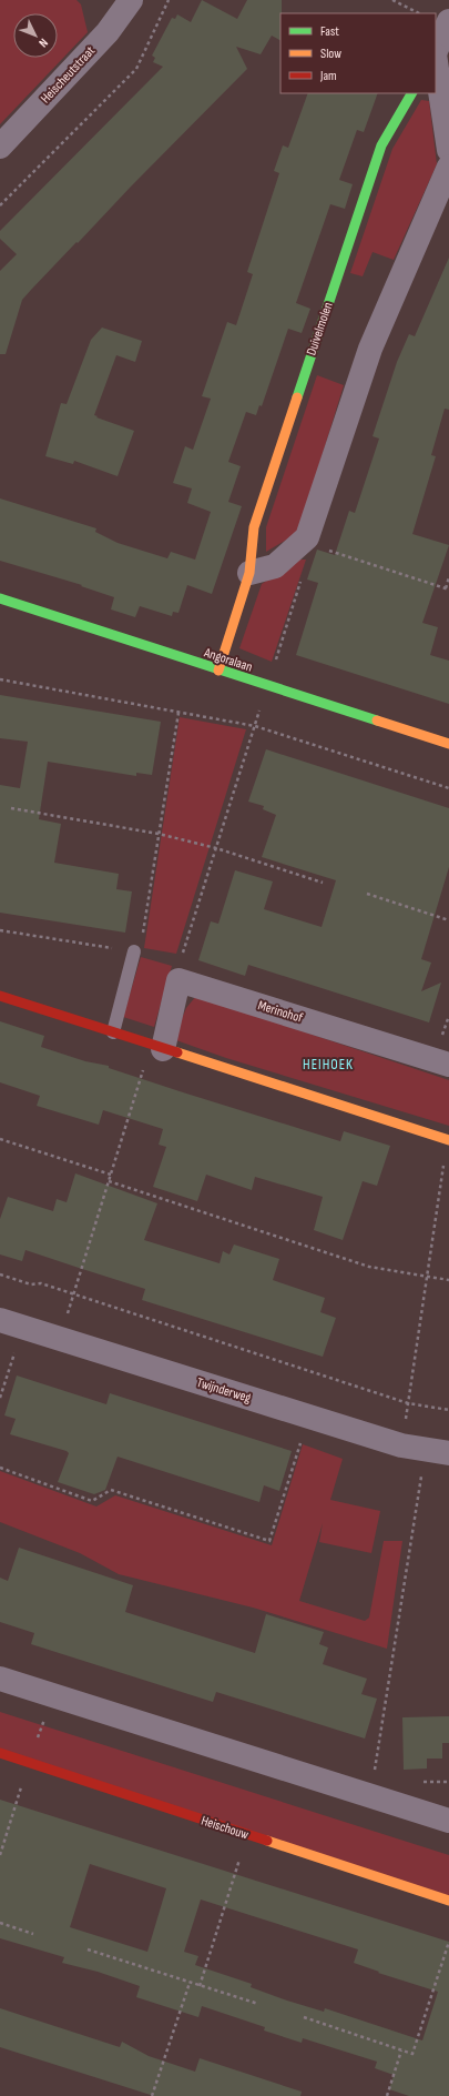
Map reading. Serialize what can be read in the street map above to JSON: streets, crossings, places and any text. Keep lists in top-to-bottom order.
{
  "streets": {
    "street": [
      "Heischeutstraat",
      "Duivelmolen",
      "Angoralaan",
      "Merinohof",
      "Twijnderweg",
      "Heischouw"
    ]
  },
  "crossings": [
    ["Duivelmolen", "Angoralaan"]
  ],
  "districts": ["HEIHOEK"],
  "legend": ["Fast", "Slow", "Jam"],
  "north": "bottom right"
}
